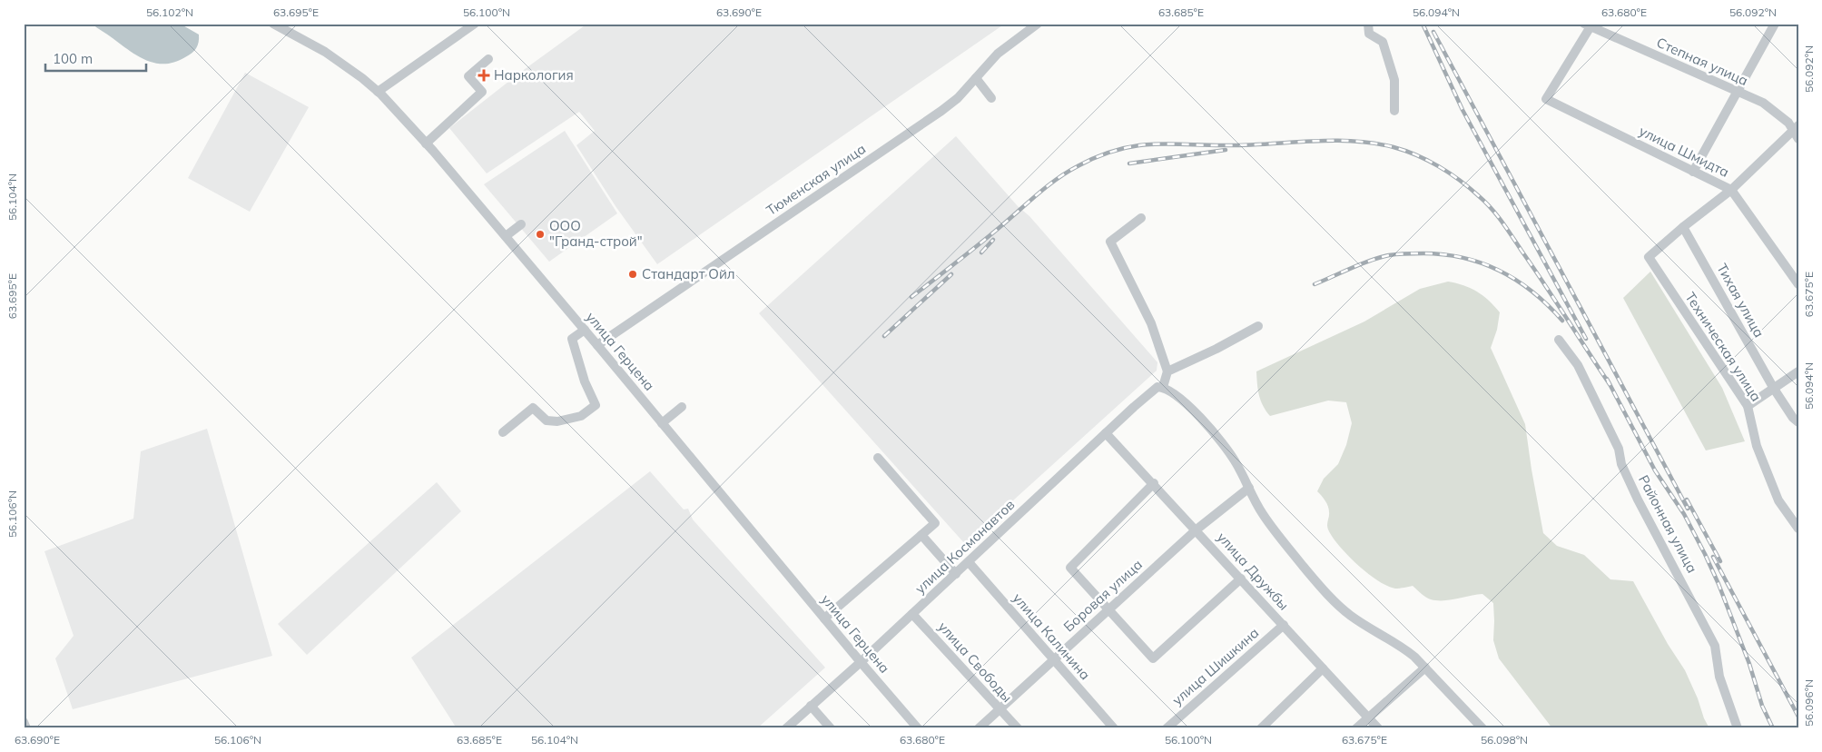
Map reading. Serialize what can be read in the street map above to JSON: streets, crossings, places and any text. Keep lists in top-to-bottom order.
{
  "streets": {
    "street": [
      "Степная улица",
      "улица Шмидта",
      "Тюменская улица",
      "Тихая улица",
      "Техническая улица",
      "улица Герцена",
      "Районная улица",
      "улица Космонавтов",
      "улица Дружбы",
      "Боровая улица",
      "улица Калинина",
      "улица Свободы",
      "улица Шишкина"
    ]
  },
  "crossings": [
    ["Степная улица", "улица Шмидта"],
    ["Тюменская улица", "улица Герцена"],
    ["Тихая улица", "Техническая улица"],
    ["улица Герцена", "улица Космонавтов"],
    ["улица Космонавтов", "улица Дружбы"],
    ["улица Космонавтов", "улица Калинина"],
    ["улица Космонавтов", "улица Свободы"],
    ["улица Дружбы", "Боровая улица"],
    ["улица Дружбы", "улица Шишкина"],
    ["Боровая улица", "улица Калинина"],
    ["Боровая улица", "улица Свободы"]
  ],
  "places": {
    "health": ["Наркология"],
    "other": ["ООО \"Гранд-строй\"", "Стандарт Ойл"]
  },
  "scale_bar": "100 m",
  "coordinates": [
    "56.102°N",
    "63.695°E",
    "56.100°N",
    "63.690°E",
    "63.685°E",
    "56.094°N",
    "63.680°E",
    "56.092°N",
    "56.104°N",
    "63.675°E",
    "56.106°N",
    "56.096°N",
    "56.098°N"
  ]
}
